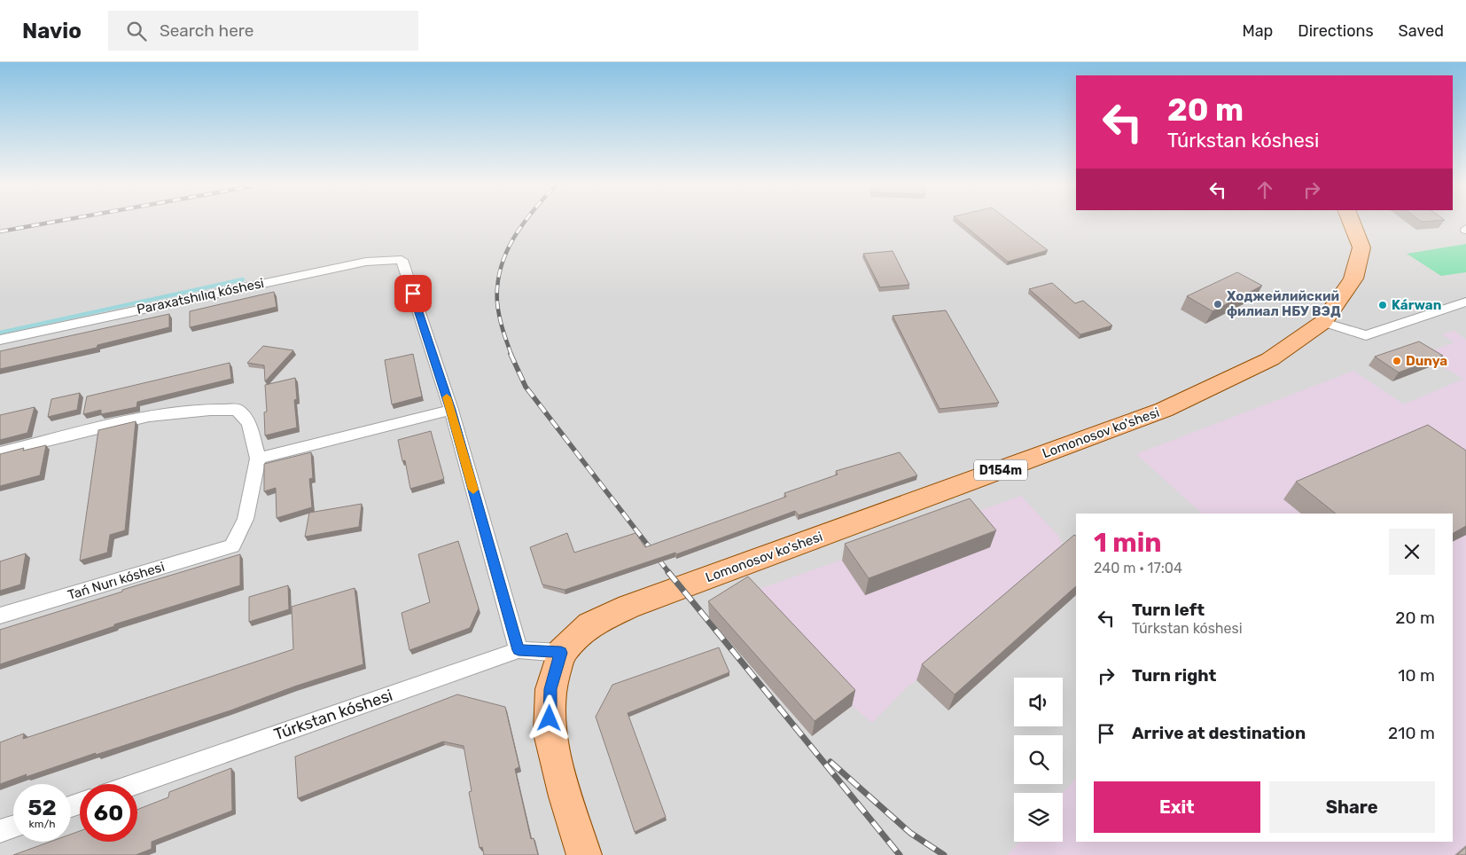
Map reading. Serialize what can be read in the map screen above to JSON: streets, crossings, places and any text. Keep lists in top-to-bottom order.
{
  "streets": {
    "main road": ["Lomonosov ko'shesi", "D154m"],
    "street": ["Paraxatshılıq kóshesi", "Tań Nurı kóshesi", "Túrkstan kóshesi"]
  },
  "crossings": [
    ["Lomonosov ko'shesi", "D154m"],
    ["Lomonosov ko'shesi", "Túrkstan kóshesi"],
    ["D154m", "Túrkstan kóshesi"]
  ],
  "places": ["Ходжейлийский филиал НБУ ВЭД", "Kárwan", "Dunya"],
  "page": {
    "header": "Navio",
    "search": "Search here",
    "nav": ["Map", "Directions", "Saved"],
    "turn": ["20 m", "Túrkstan kóshesi"],
    "heading": ["1 min", "240 m · 17:04"],
    "list": [
      {
        "name": "Turn left",
        "note": "Túrkstan kóshesi",
        "value": "20 m"
      },
      {
        "name": "Turn right",
        "value": "10 m"
      },
      {
        "name": "Arrive at destination",
        "value": "210 m"
      }
    ],
    "buttons": ["Exit", "Share"],
    "speed": "52 km/h",
    "limit": "60"
  }
}
